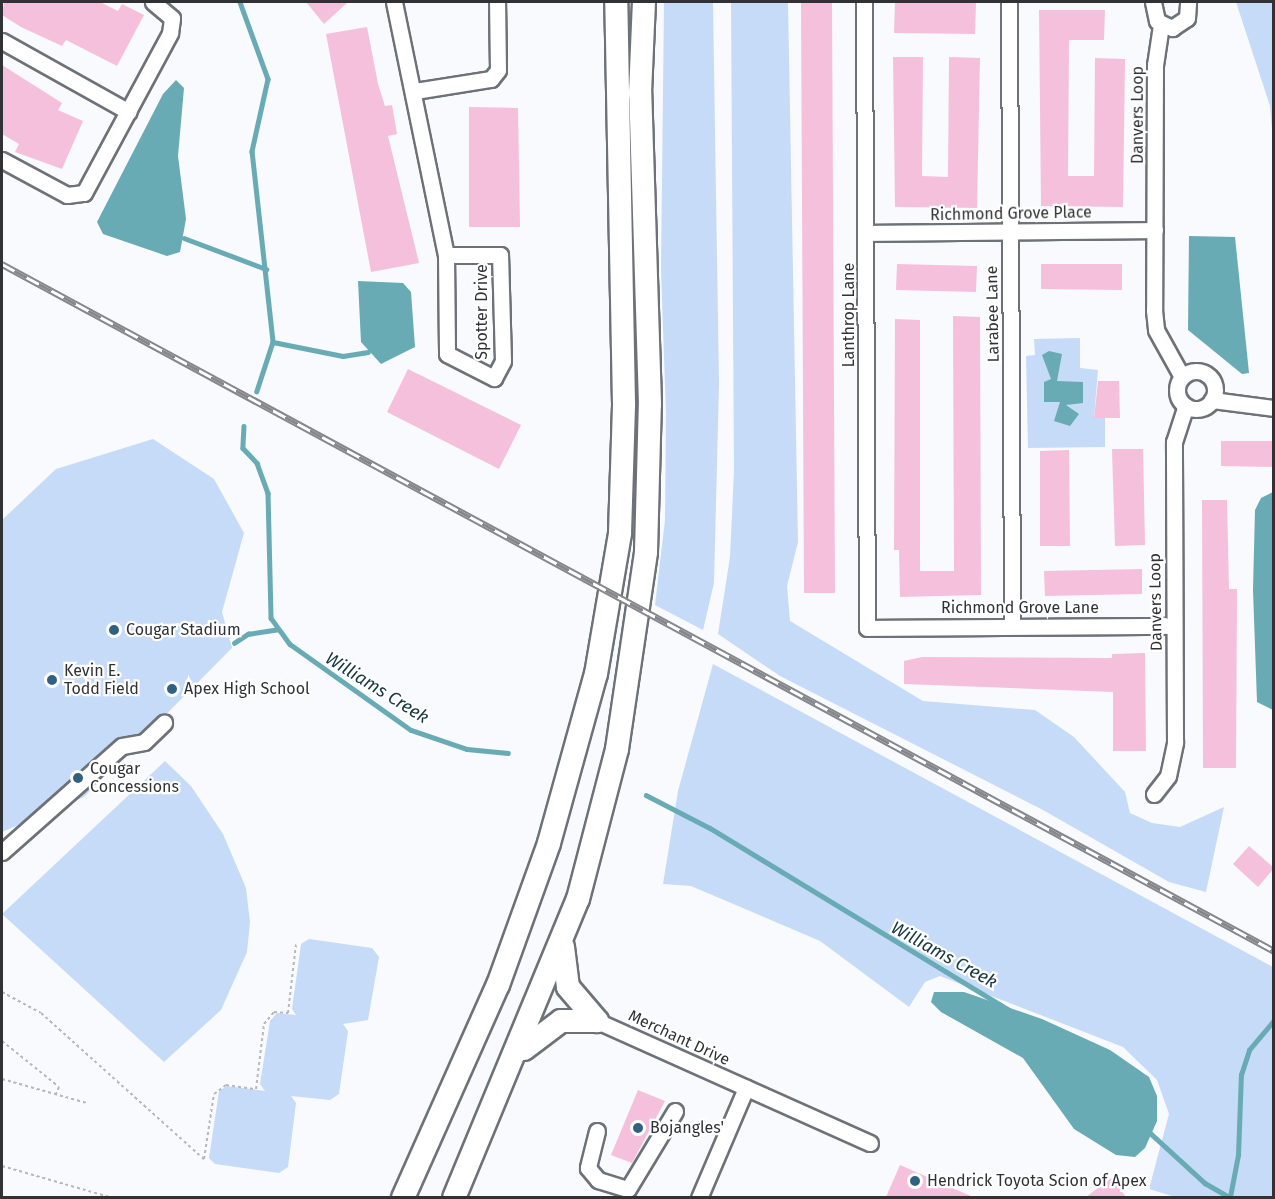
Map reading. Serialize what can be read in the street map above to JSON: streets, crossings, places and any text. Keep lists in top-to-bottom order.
{
  "streets": {
    "street": [
      "Danvers Loop",
      "Richmond Grove Place",
      "Spotter Drive",
      "Larabee Lane",
      "Lanthrop Lane",
      "Richmond Grove Lane",
      "Merchant Drive"
    ]
  },
  "crossings": [
    ["Danvers Loop", "Richmond Grove Place"],
    ["Danvers Loop", "Richmond Grove Lane"],
    ["Richmond Grove Place", "Larabee Lane"],
    ["Richmond Grove Place", "Lanthrop Lane"],
    ["Larabee Lane", "Richmond Grove Lane"],
    ["Lanthrop Lane", "Richmond Grove Lane"]
  ],
  "water": ["Williams Creek"],
  "places": [
    "Cougar Stadium",
    "Kevin E. Todd Field",
    "Apex High School",
    "Cougar Concessions",
    "Bojangles'",
    "Hendrick Toyota Scion of Apex"
  ]
}
